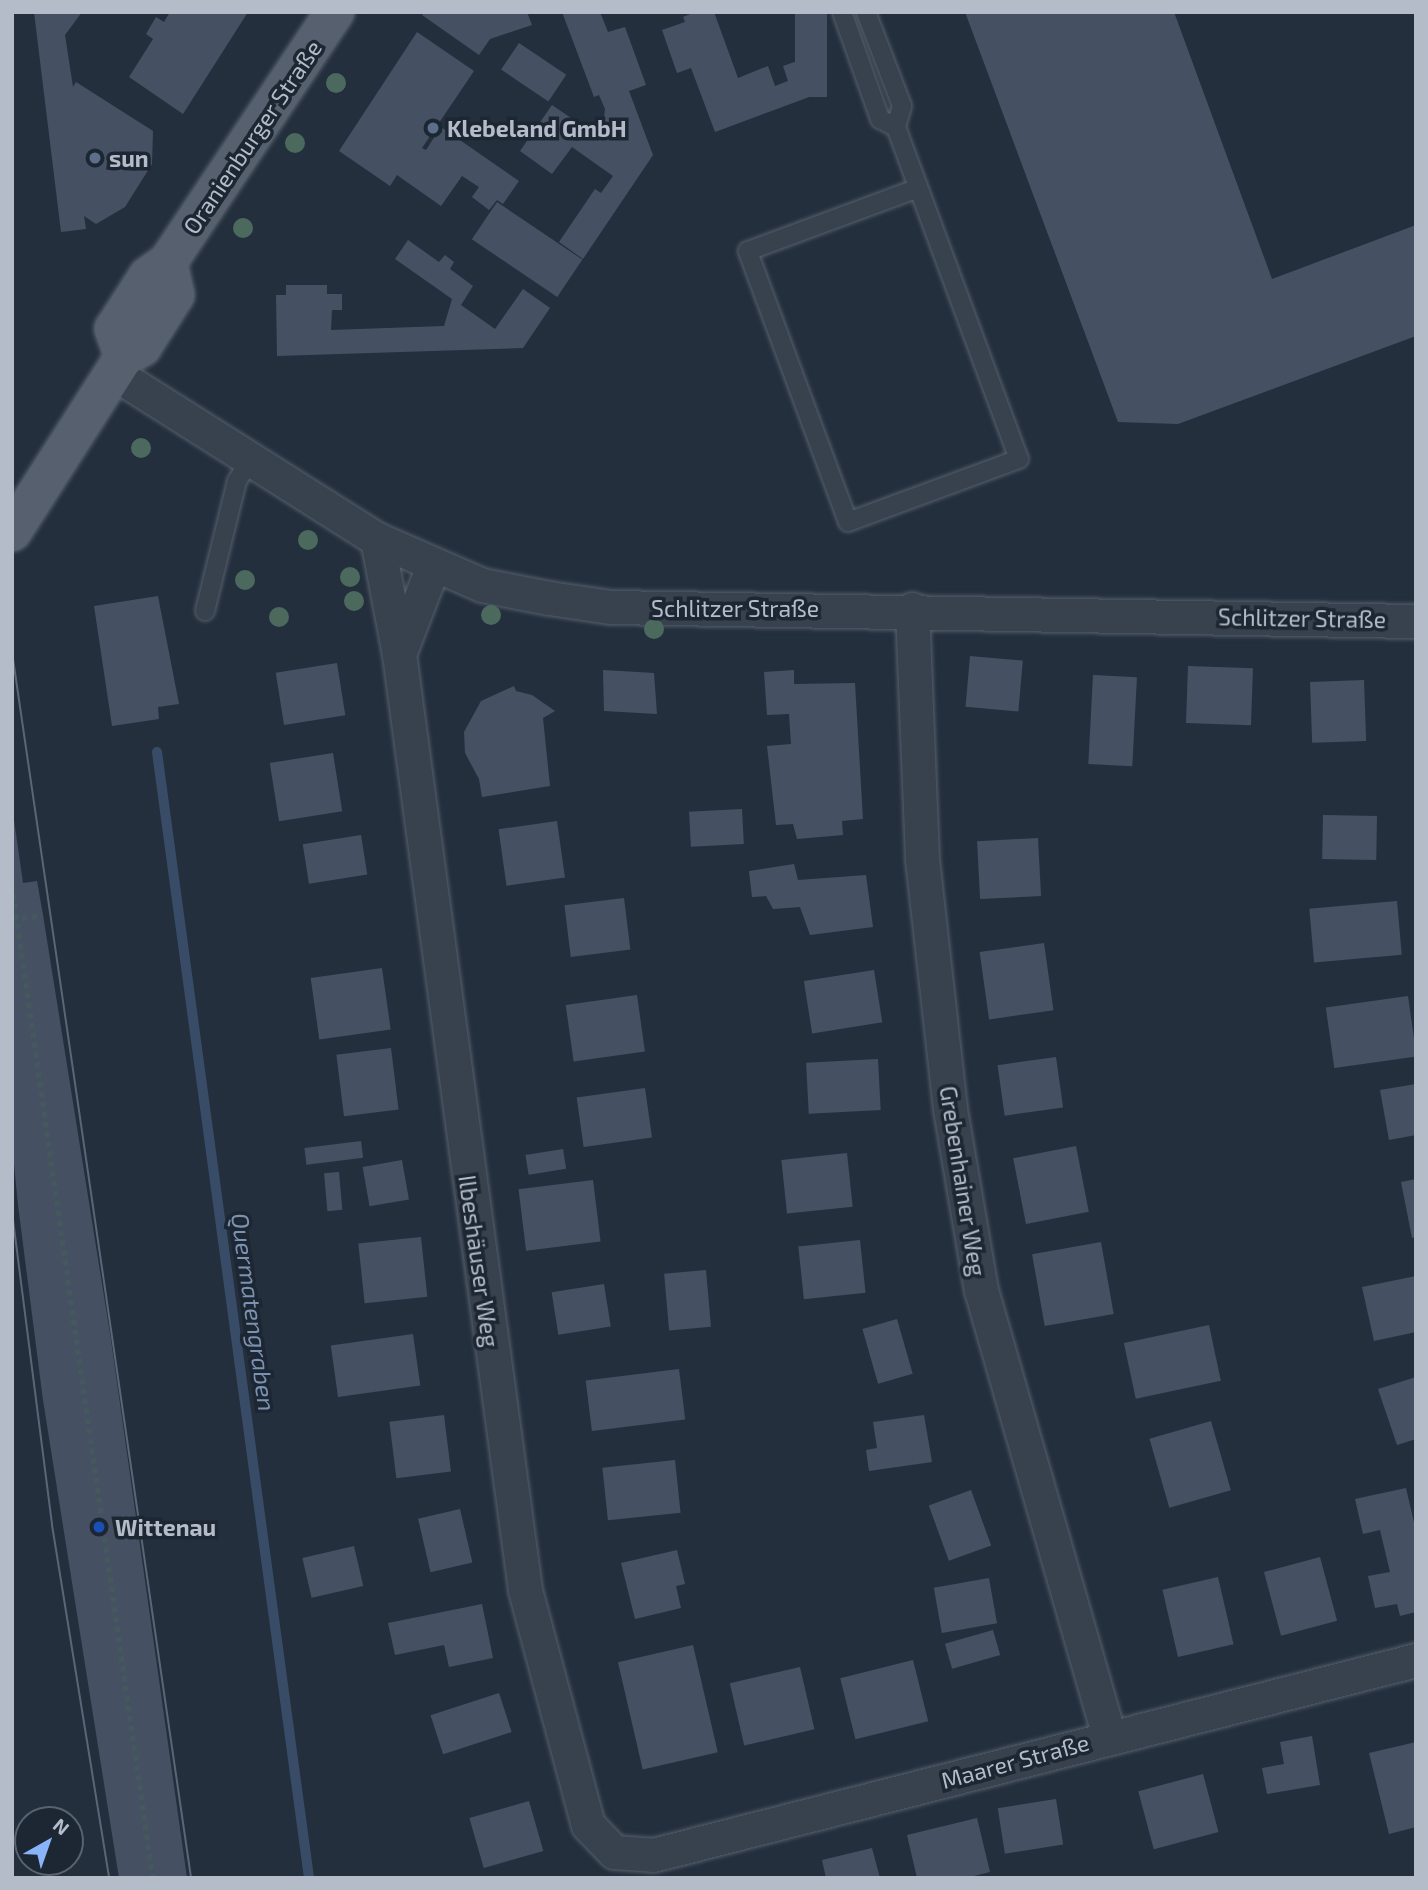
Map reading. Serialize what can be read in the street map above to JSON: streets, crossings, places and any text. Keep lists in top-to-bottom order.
{
  "streets": {
    "main road": ["Oranienburger Straße"],
    "street": [
      "Schlitzer Straße",
      "Grebenhainer Weg",
      "Ilbeshäuser Weg",
      "Maarer Straße"
    ]
  },
  "crossings": [
    ["Oranienburger Straße", "Schlitzer Straße"],
    ["Schlitzer Straße", "Grebenhainer Weg"],
    ["Schlitzer Straße", "Ilbeshäuser Weg"],
    ["Grebenhainer Weg", "Maarer Straße"],
    ["Ilbeshäuser Weg", "Maarer Straße"]
  ],
  "water": ["Quermatengraben"],
  "places": ["Klebeland GmbH", "sun", "Wittenau"],
  "north": "top right"
}
